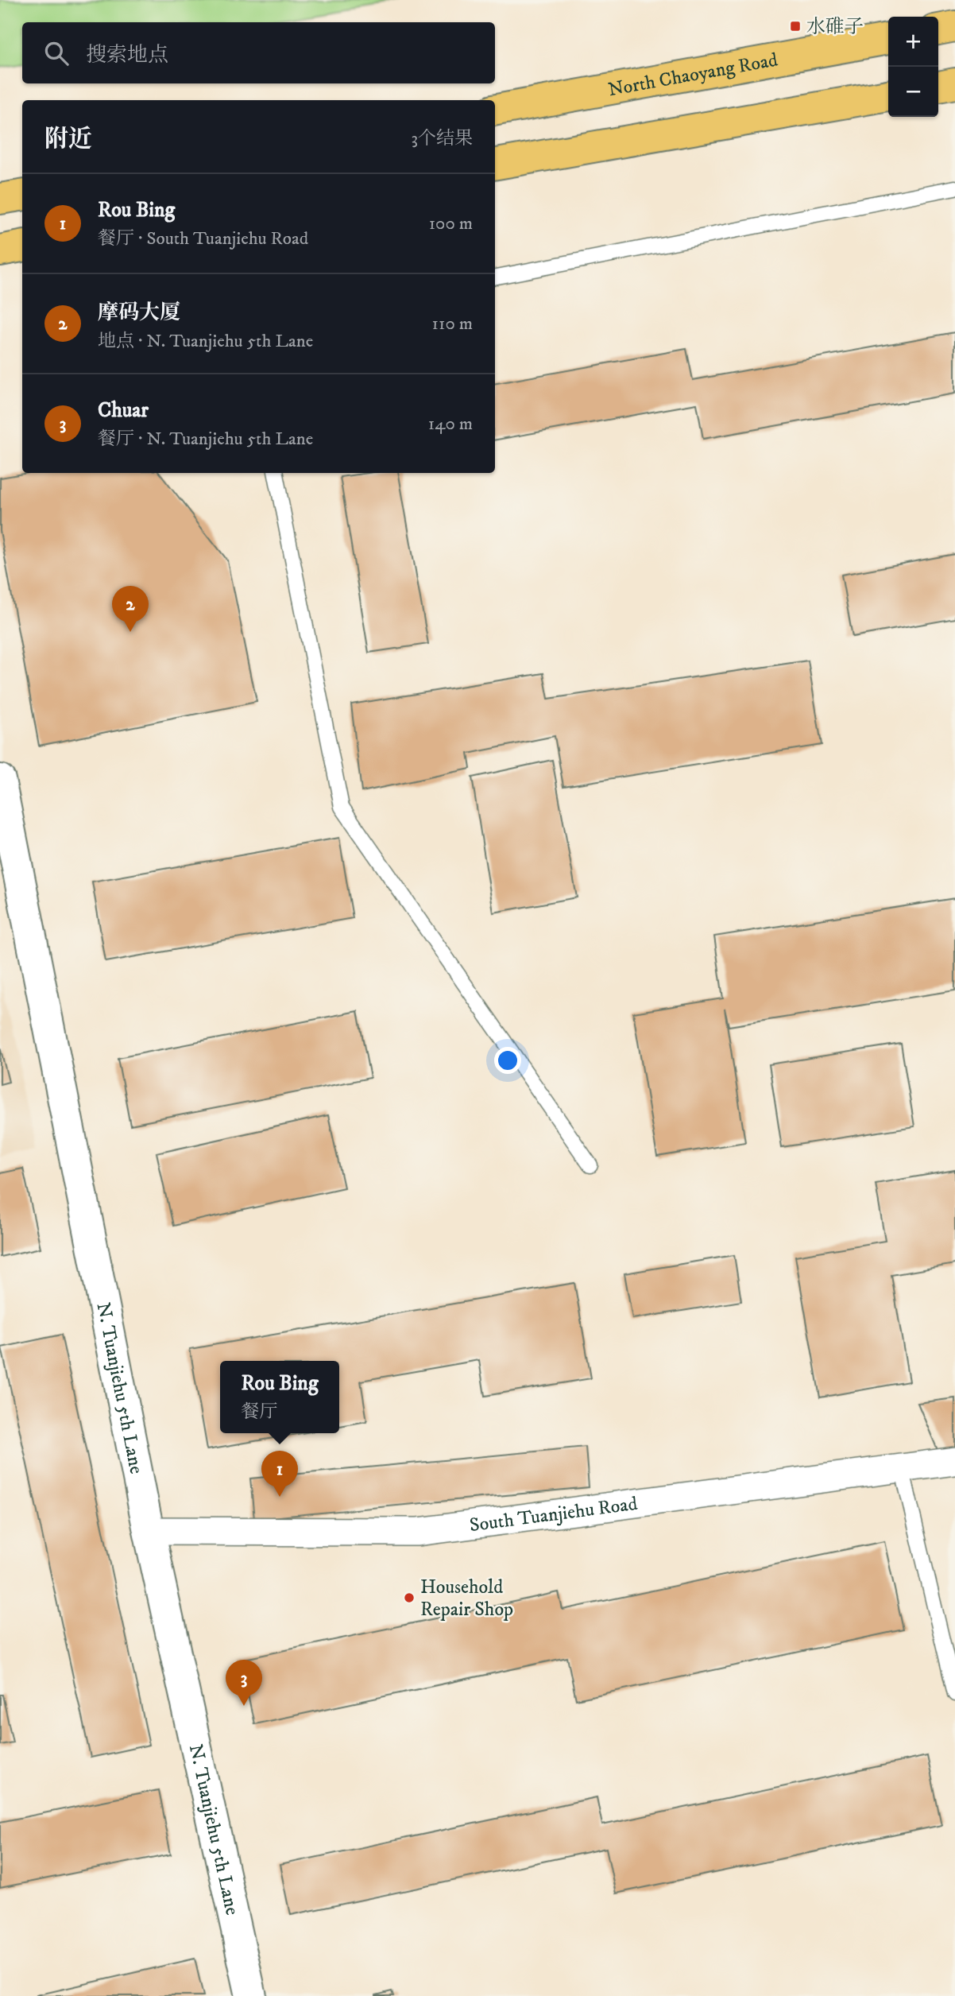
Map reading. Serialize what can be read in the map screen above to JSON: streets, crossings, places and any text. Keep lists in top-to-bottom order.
{
  "streets": {
    "main road": ["North Chaoyang Road"],
    "street": ["N. Tuanjiehu 5th Lane", "South Tuanjiehu Road"]
  },
  "crossings": [
    ["N. Tuanjiehu 5th Lane", "South Tuanjiehu Road"]
  ],
  "places": {
    "transit": ["水碓子"],
    "other": ["Household Repair Shop"]
  },
  "page": {
    "map_buttons": ["+", "−"],
    "search": "搜索地点",
    "heading": ["附近", "3个结果"],
    "list": [
      {
        "mark": "1",
        "name": "Rou Bing",
        "note": "餐厅 · South Tuanjiehu Road",
        "value": "100 m"
      },
      {
        "mark": "2",
        "name": "摩码大厦",
        "note": "地点 · N. Tuanjiehu 5th Lane",
        "value": "110 m"
      },
      {
        "mark": "3",
        "name": "Chuar",
        "note": "餐厅 · N. Tuanjiehu 5th Lane",
        "value": "140 m"
      }
    ],
    "pins": ["2", "1", "3"],
    "popup": ["Rou Bing", "餐厅"]
  }
}
